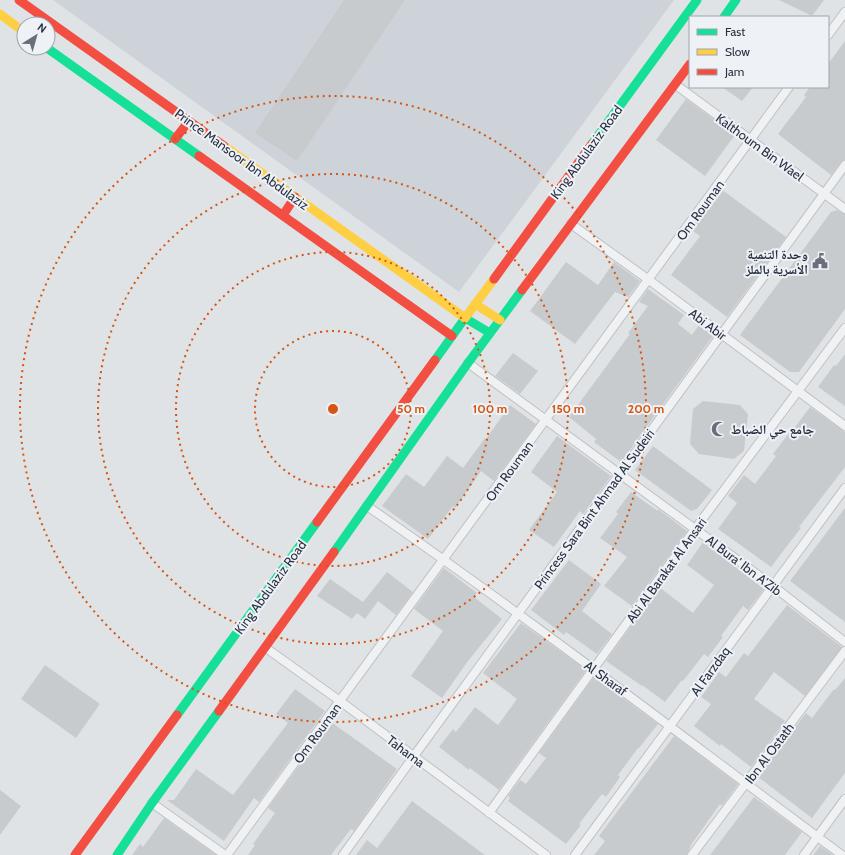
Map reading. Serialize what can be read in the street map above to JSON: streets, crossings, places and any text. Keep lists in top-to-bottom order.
{
  "streets": {
    "main road": ["King Abdulaziz Road", "Prince Mansoor Ibn Abdulaziz"],
    "street": [
      "Kalthoum Bin Wael",
      "Om Rouman",
      "Abi Abir",
      "Princess Sara Bint Ahmad Al Sudeiri",
      "Al Bura' Ibn A'Zib",
      "Abi Al Barakat Al Ansari",
      "Al Farzdaq",
      "Al Sharaf",
      "Tahama",
      "Ibn Al Ostath"
    ]
  },
  "crossings": [
    ["Kalthoum Bin Wael", "Om Rouman"],
    ["Kalthoum Bin Wael", "Princess Sara Bint Ahmad Al Sudeiri"],
    ["King Abdulaziz Road", "Prince Mansoor Ibn Abdulaziz"],
    ["Om Rouman", "Abi Abir"],
    ["Om Rouman", "Al Bura' Ibn A'Zib"],
    ["Om Rouman", "Al Sharaf"],
    ["Om Rouman", "Tahama"],
    ["Abi Abir", "Princess Sara Bint Ahmad Al Sudeiri"],
    ["Abi Abir", "Abi Al Barakat Al Ansari"],
    ["Princess Sara Bint Ahmad Al Sudeiri", "Al Bura' Ibn A'Zib"],
    ["Princess Sara Bint Ahmad Al Sudeiri", "Al Sharaf"],
    ["Princess Sara Bint Ahmad Al Sudeiri", "Tahama"],
    ["Al Bura' Ibn A'Zib", "Abi Al Barakat Al Ansari"],
    ["Al Bura' Ibn A'Zib", "Al Farzdaq"],
    ["Abi Al Barakat Al Ansari", "Al Sharaf"],
    ["Abi Al Barakat Al Ansari", "Tahama"],
    ["Al Farzdaq", "Al Sharaf"],
    ["Al Sharaf", "Ibn Al Ostath"]
  ],
  "places": {
    "public building": ["وحدة التنمية الأسرية بالملز"],
    "mosque": ["جامع حي الضباط"]
  },
  "legend": ["Fast", "Slow", "Jam"],
  "north": "top right",
  "rings": [
    "50 m",
    "100 m",
    "150 m",
    "200 m"
  ]
}
